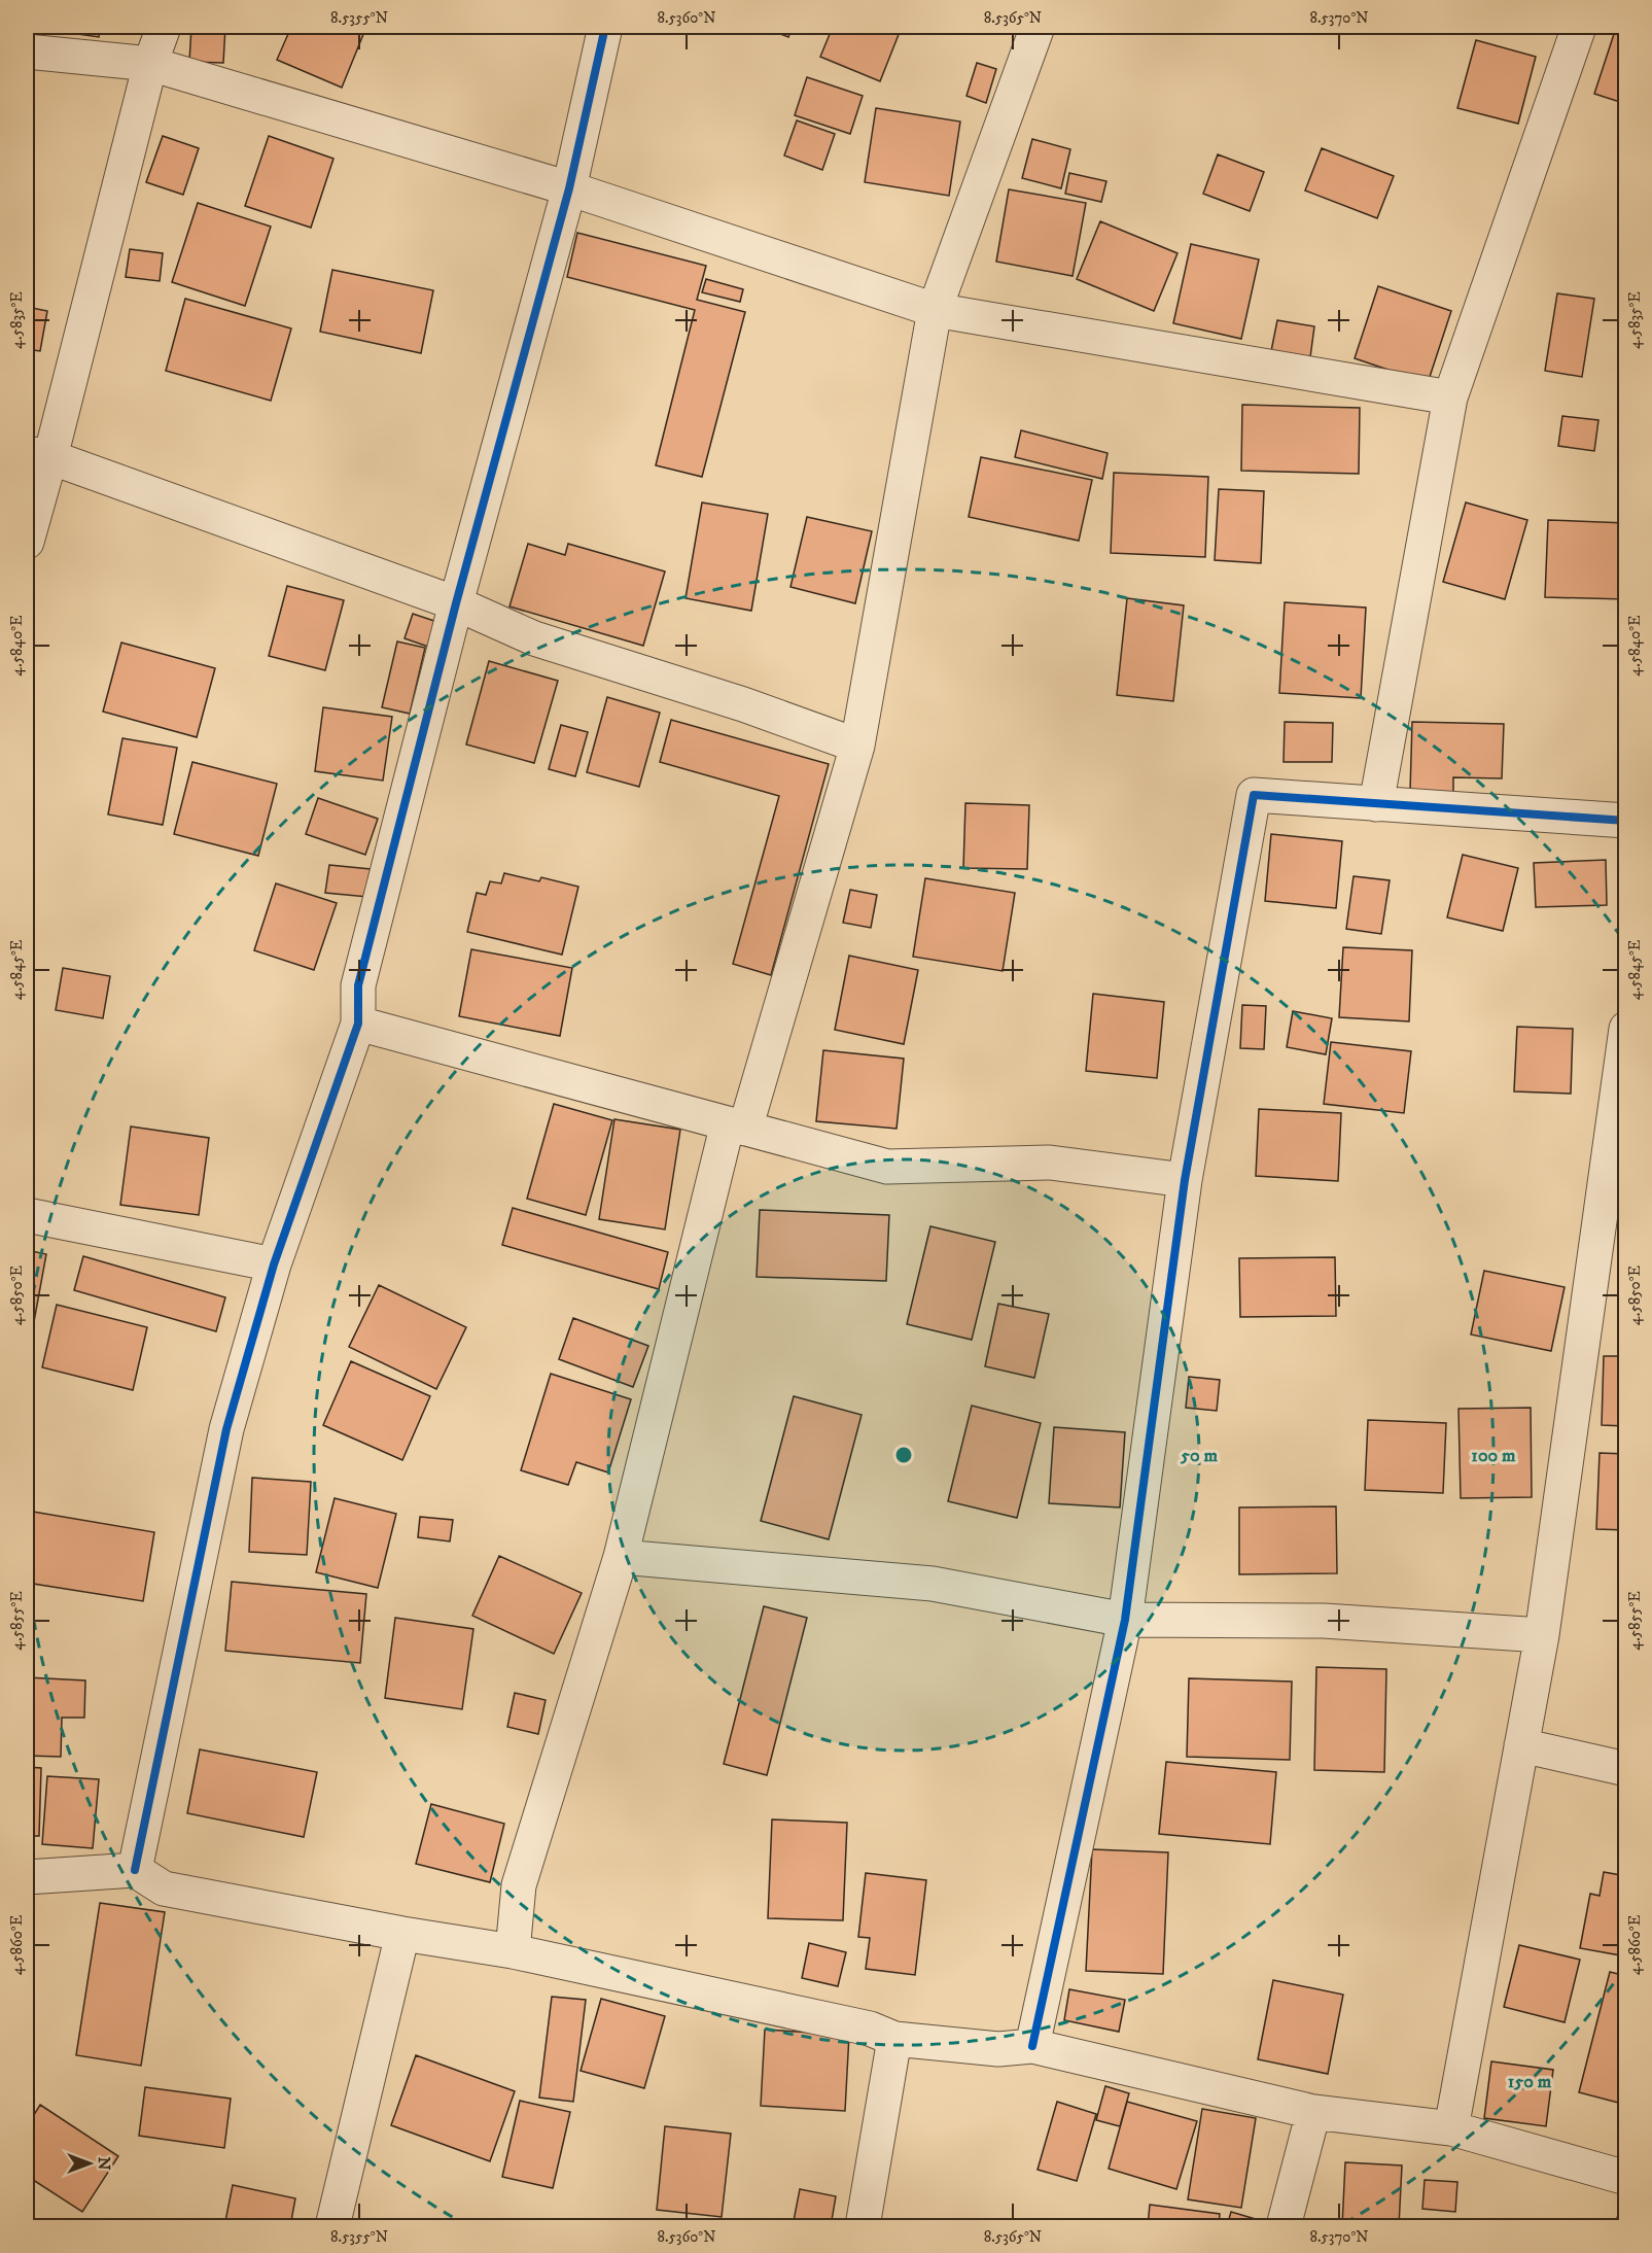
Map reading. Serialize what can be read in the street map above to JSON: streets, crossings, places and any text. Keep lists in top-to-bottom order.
{
  "north": "right",
  "coordinates": [
    "8.5355°N",
    "8.5360°N",
    "8.5365°N",
    "8.5370°N",
    "4.5835°E",
    "4.5840°E",
    "4.5845°E",
    "4.5850°E",
    "4.5855°E",
    "4.5860°E"
  ],
  "rings": ["50 m", "100 m", "150 m"]
}
